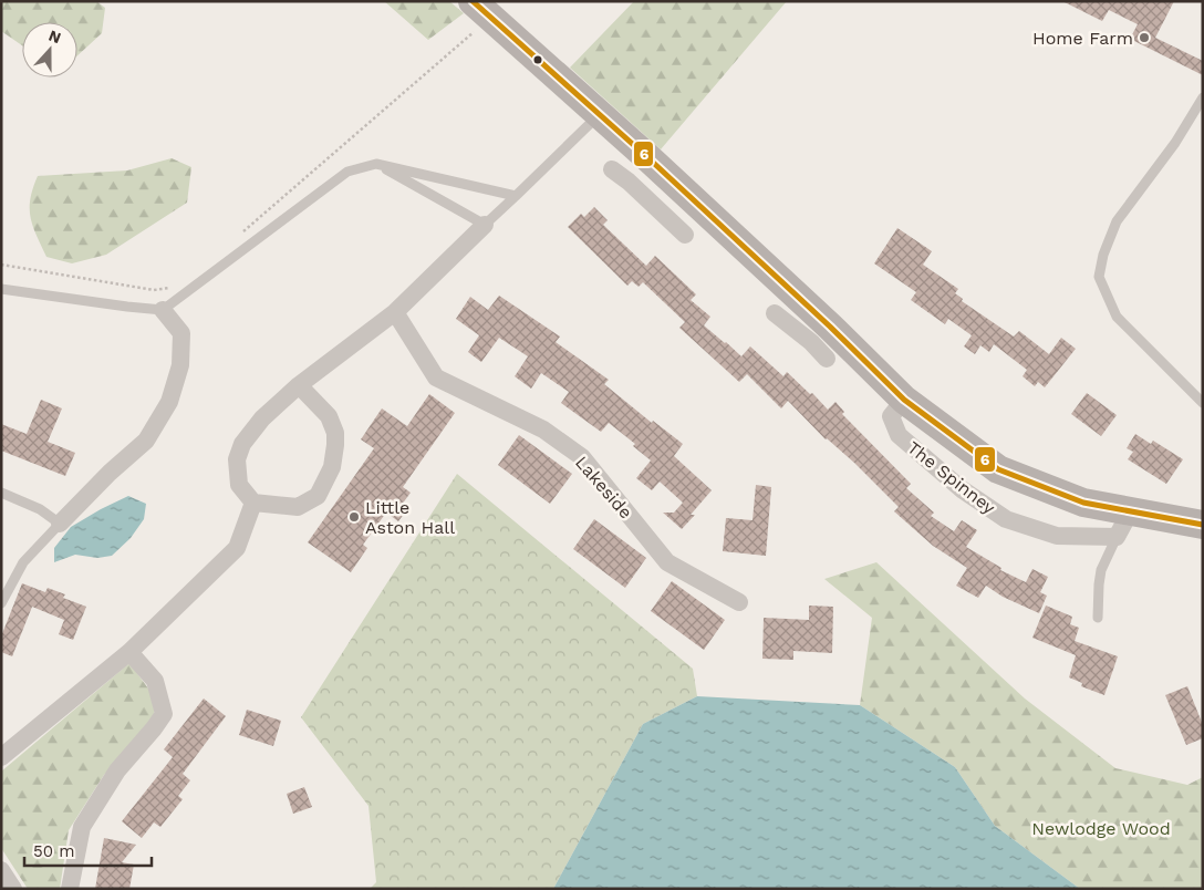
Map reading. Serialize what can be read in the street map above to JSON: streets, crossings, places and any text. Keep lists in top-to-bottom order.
{
  "streets": {
    "street": ["The Spinney", "Lakeside"]
  },
  "parks": ["Newlodge Wood"],
  "places": ["Home Farm", "Little Aston Hall"],
  "lines": ["transit line 6"],
  "scale_bar": "50 m",
  "north": "top"
}
